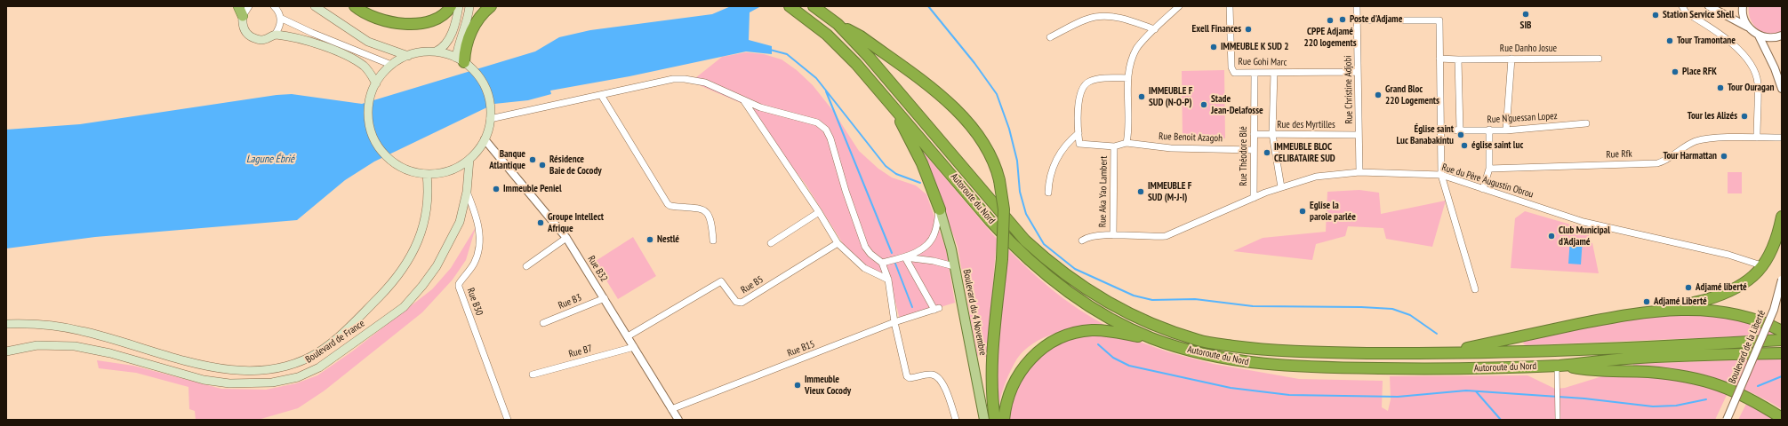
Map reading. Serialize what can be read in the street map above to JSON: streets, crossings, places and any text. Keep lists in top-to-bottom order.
{
  "streets": {
    "highway": ["Autoroute du Nord"],
    "main road": ["Boulevard du 4 Novembre", "Boulevard de France"],
    "street": [
      "Rue Danho Josue",
      "Rue Gohi Marc",
      "Rue Christine Adjobi",
      "Rue N'guessan Lopez",
      "Rue des Myrtilles",
      "Rue Benoit Azagoh",
      "Rue Rfk",
      "Rue Théodore Blé",
      "Rue du Père Augustin Obrou",
      "Rue Aka Yao Lambert",
      "Rue B32",
      "Rue B5",
      "Rue B30",
      "Rue B3",
      "Boulevard de la Liberté",
      "Rue B15",
      "Rue B7"
    ]
  },
  "crossings": [
    ["Rue Gohi Marc", "Rue Christine Adjobi"],
    ["Rue Gohi Marc", "Rue Théodore Blé"],
    ["Rue Christine Adjobi", "Rue des Myrtilles"],
    ["Rue Christine Adjobi", "Rue du Père Augustin Obrou"],
    ["Rue des Myrtilles", "Rue Théodore Blé"],
    ["Rue Benoit Azagoh", "Rue Théodore Blé"],
    ["Rue Benoit Azagoh", "Rue Aka Yao Lambert"],
    ["Rue Théodore Blé", "Rue du Père Augustin Obrou"],
    ["Rue du Père Augustin Obrou", "Rue Aka Yao Lambert"],
    ["Rue B32", "Rue B5"],
    ["Rue B32", "Rue B3"],
    ["Rue B32", "Boulevard de France"],
    ["Rue B32", "Rue B15"],
    ["Rue B32", "Rue B7"],
    ["Rue B30", "Boulevard de France"]
  ],
  "water": ["Lagune Ébrié"],
  "places": [
    "SIB",
    "Station Service Shell",
    "Poste d'Adjame",
    "CPPE Adjamé 220 logements",
    "Exell Finances",
    "Tour Tramontane",
    "IMMEUBLE K SUD 2",
    "Place RFK",
    "Tour Ouragan",
    "Grand Bloc 220 Logements",
    "IMMEUBLE F SUD (N-O-P)",
    "Stade Jean-Delafosse",
    "Tour les Alizés",
    "Église saint Luc Banabakintu",
    "église saint luc",
    "IMMEUBLE BLOC CELIBATAIRE SUD",
    "Tour Harmattan",
    "Banque Atlantique",
    "Résidence Baie de Cocody",
    "Immeuble Peniel",
    "IMMEUBLE F SUD (M-J-I)",
    "Eglise la parole parlée",
    "Groupe Intellect Afrique",
    "Club Municipal d'Adjamé",
    "Nestlé",
    "Adjamé liberté",
    "Adjamé Liberté",
    "Immeuble Vieux Cocody"
  ]
}
